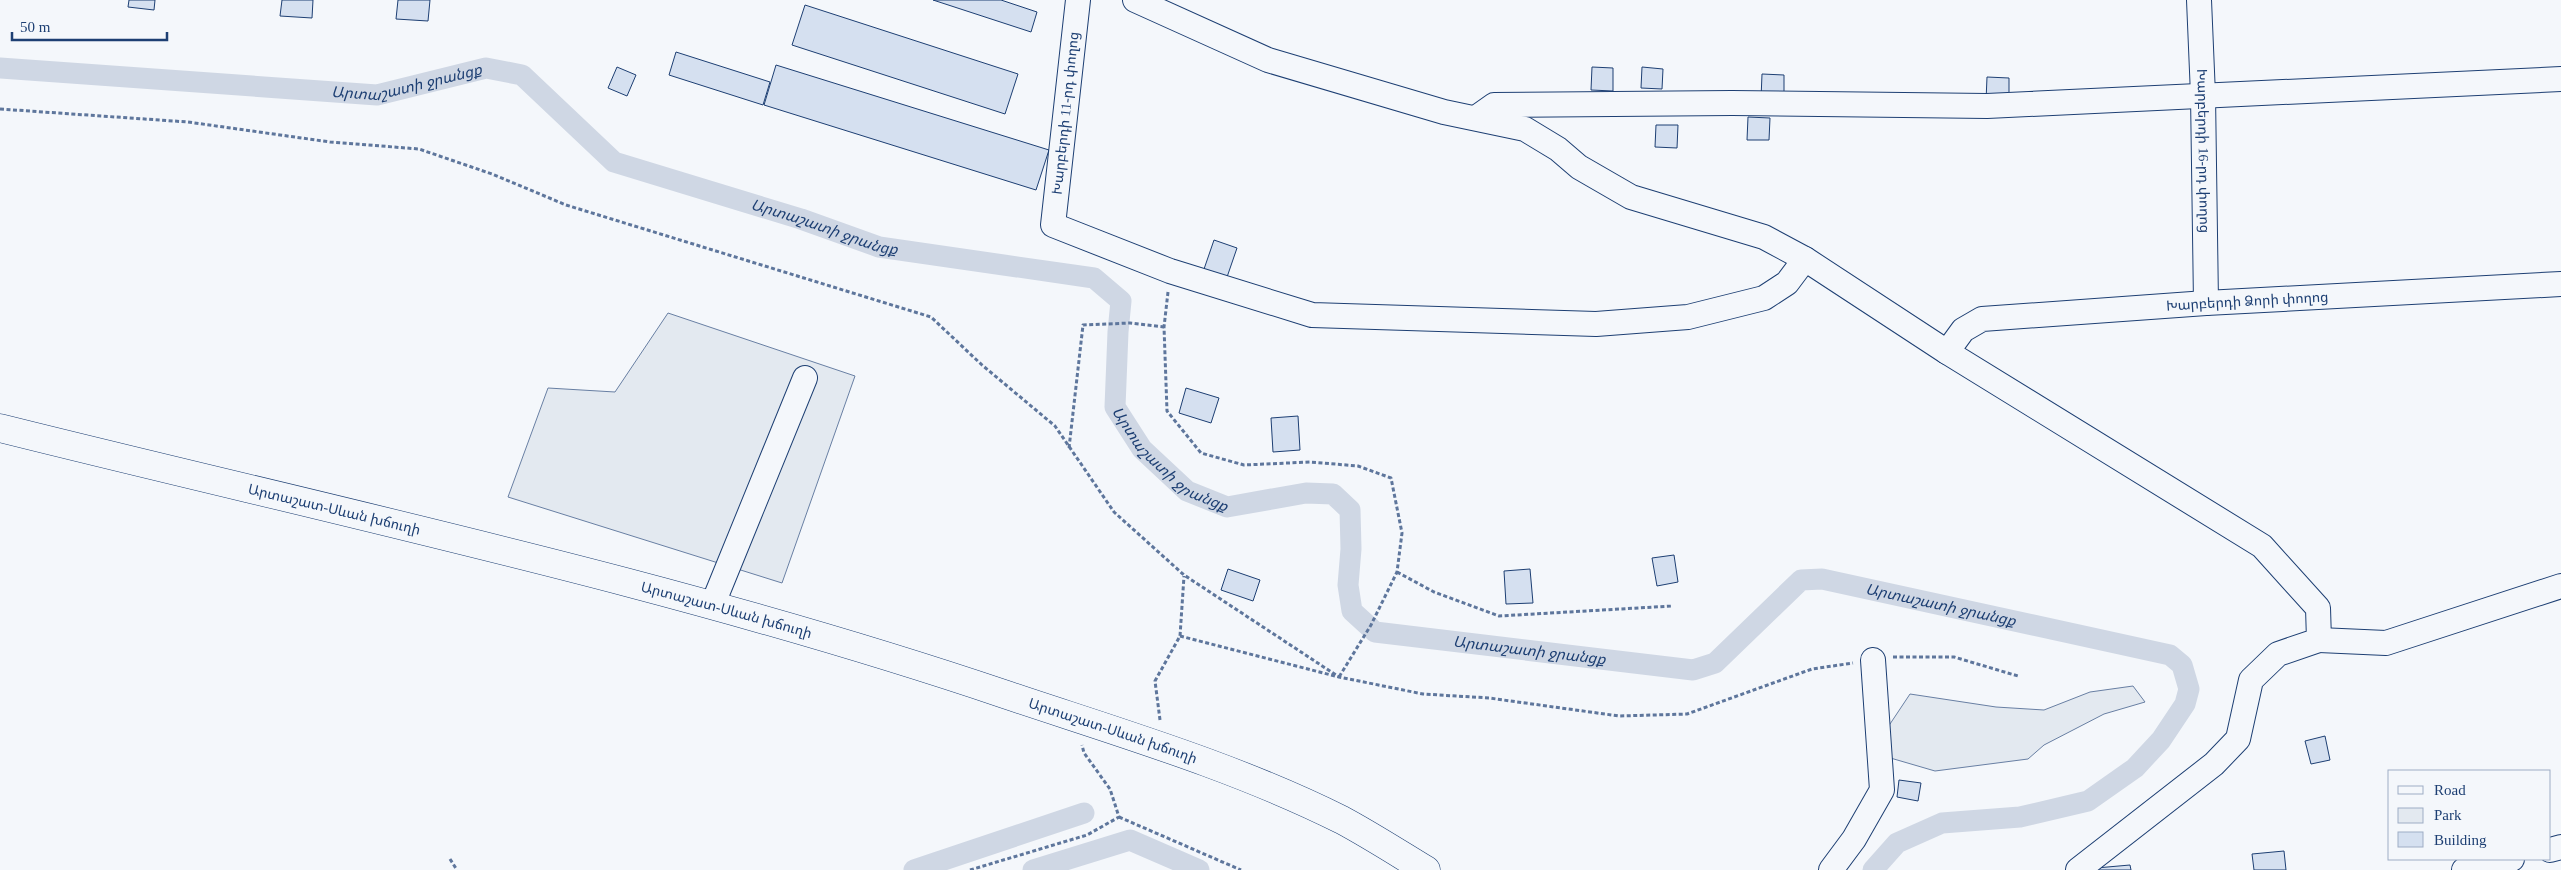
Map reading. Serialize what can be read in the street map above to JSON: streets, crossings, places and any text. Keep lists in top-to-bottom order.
{
  "streets": {
    "main road": ["Արտաշատ-Սևան խճուղի"],
    "street": ["Խարբերդի 11-րդ փողոց", "Խարբերդի 16-րդ փողոց", "Խարբերդի Ձորի փողոց"]
  },
  "crossings": [
    ["Խարբերդի 16-րդ փողոց", "Խարբերդի Ձորի փողոց"]
  ],
  "water": ["Արտաշատի ջրանցք"],
  "legend": ["Road", "Park", "Building"],
  "scale_bar": "50 m"
}
